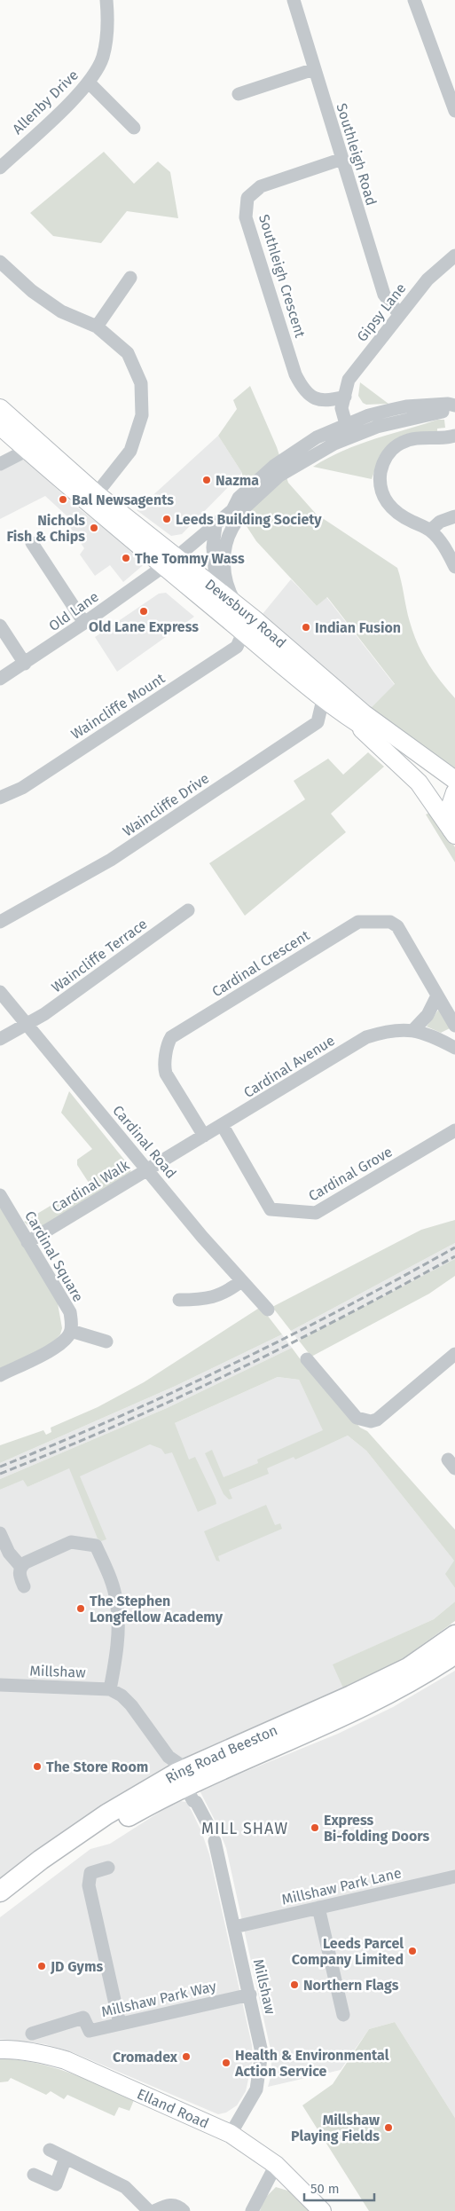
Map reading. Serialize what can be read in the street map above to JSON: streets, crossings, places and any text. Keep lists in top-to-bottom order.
{
  "streets": {
    "highway": ["Ring Road Beeston"],
    "main road": ["Dewsbury Road", "Elland Road"],
    "street": [
      "Allenby Drive",
      "Southleigh Road",
      "Southleigh Crescent",
      "Gipsy Lane",
      "Old Lane",
      "Waincliffe Mount",
      "Waincliffe Drive",
      "Waincliffe Terrace",
      "Cardinal Crescent",
      "Cardinal Avenue",
      "Cardinal Road",
      "Cardinal Grove",
      "Cardinal Walk",
      "Cardinal Square",
      "Millshaw",
      "Millshaw Park Lane",
      "Millshaw Park Way"
    ]
  },
  "crossings": [
    ["Southleigh Road", "Southleigh Crescent"],
    ["Southleigh Road", "Gipsy Lane"],
    ["Southleigh Crescent", "Gipsy Lane"],
    ["Old Lane", "Dewsbury Road"],
    ["Dewsbury Road", "Waincliffe Mount"],
    ["Dewsbury Road", "Waincliffe Drive"],
    ["Waincliffe Terrace", "Cardinal Road"],
    ["Cardinal Crescent", "Cardinal Avenue"],
    ["Cardinal Avenue", "Cardinal Road"],
    ["Cardinal Avenue", "Cardinal Grove"],
    ["Cardinal Avenue", "Cardinal Walk"],
    ["Cardinal Road", "Cardinal Walk"],
    ["Cardinal Walk", "Cardinal Square"],
    ["Millshaw", "Ring Road Beeston"],
    ["Millshaw", "Millshaw Park Lane"],
    ["Millshaw", "Millshaw Park Way"],
    ["Millshaw", "Elland Road"]
  ],
  "districts": ["MILL SHAW"],
  "places": [
    "Nazma",
    "Bal Newsagents",
    "Leeds Building Society",
    "Nichols Fish & Chips",
    "The Tommy Wass",
    "Old Lane Express",
    "Indian Fusion",
    "The Stephen Longfellow Academy",
    "The Store Room",
    "Express Bi-folding Doors",
    "Leeds Parcel Company Limited",
    "JD Gyms",
    "Northern Flags",
    "Cromadex",
    "Health & Environmental Action Service",
    "Millshaw Playing Fields"
  ],
  "scale_bar": "50 m"
}
